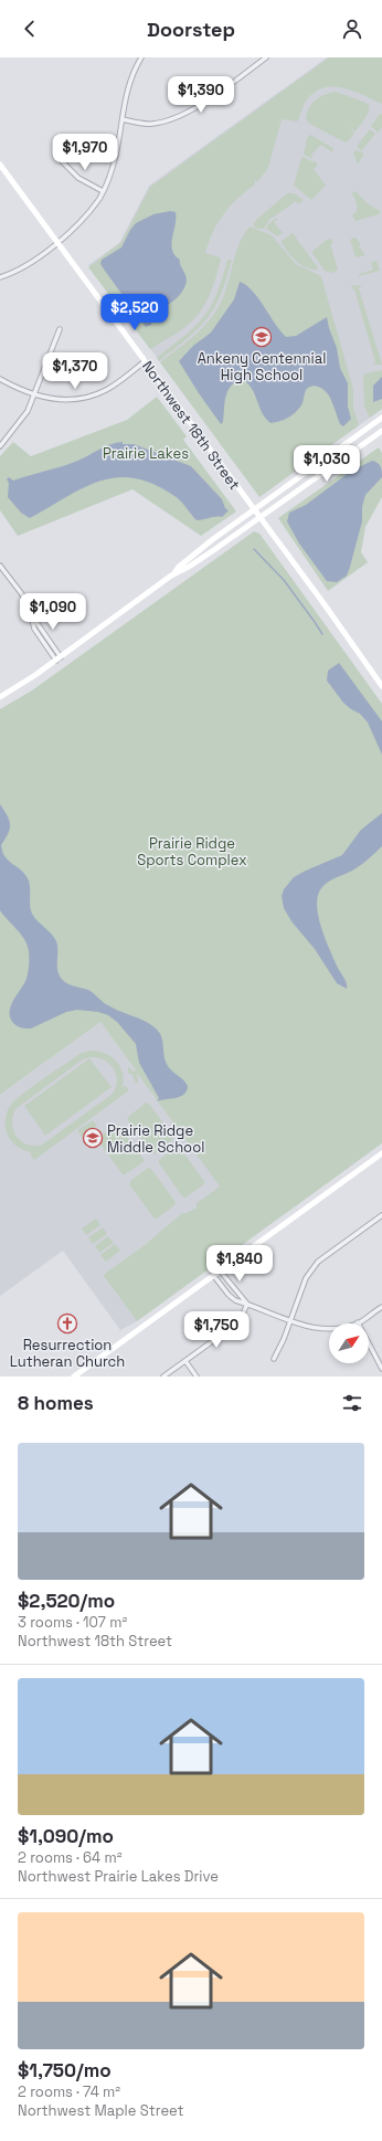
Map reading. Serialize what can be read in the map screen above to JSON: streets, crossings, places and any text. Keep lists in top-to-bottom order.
{
  "streets": {
    "main road": ["Northwest 18th Street"]
  },
  "parks": ["Prairie Lakes", "Prairie Ridge Sports Complex"],
  "places": {
    "school or university": ["Ankeny Centennial High School", "Prairie Ridge Middle School"],
    "church": ["Resurrection Lutheran Church"]
  },
  "north": "top right",
  "page": {
    "header": "Doorstep",
    "price": [
      "$1,390",
      "$1,970",
      "$2,520",
      "$1,370",
      "$1,030",
      "$1,090",
      "$1,840",
      "$1,750"
    ],
    "heading": "8 homes",
    "list": [
      {
        "name": "$2,520/mo",
        "note": "3 rooms · 107 m² · Northwest 18th Street"
      },
      {
        "name": "$1,090/mo",
        "note": "2 rooms · 64 m² · Northwest Prairie Lakes Drive"
      },
      {
        "name": "$1,750/mo",
        "note": "2 rooms · 74 m² · Northwest Maple Street"
      }
    ]
  }
}
